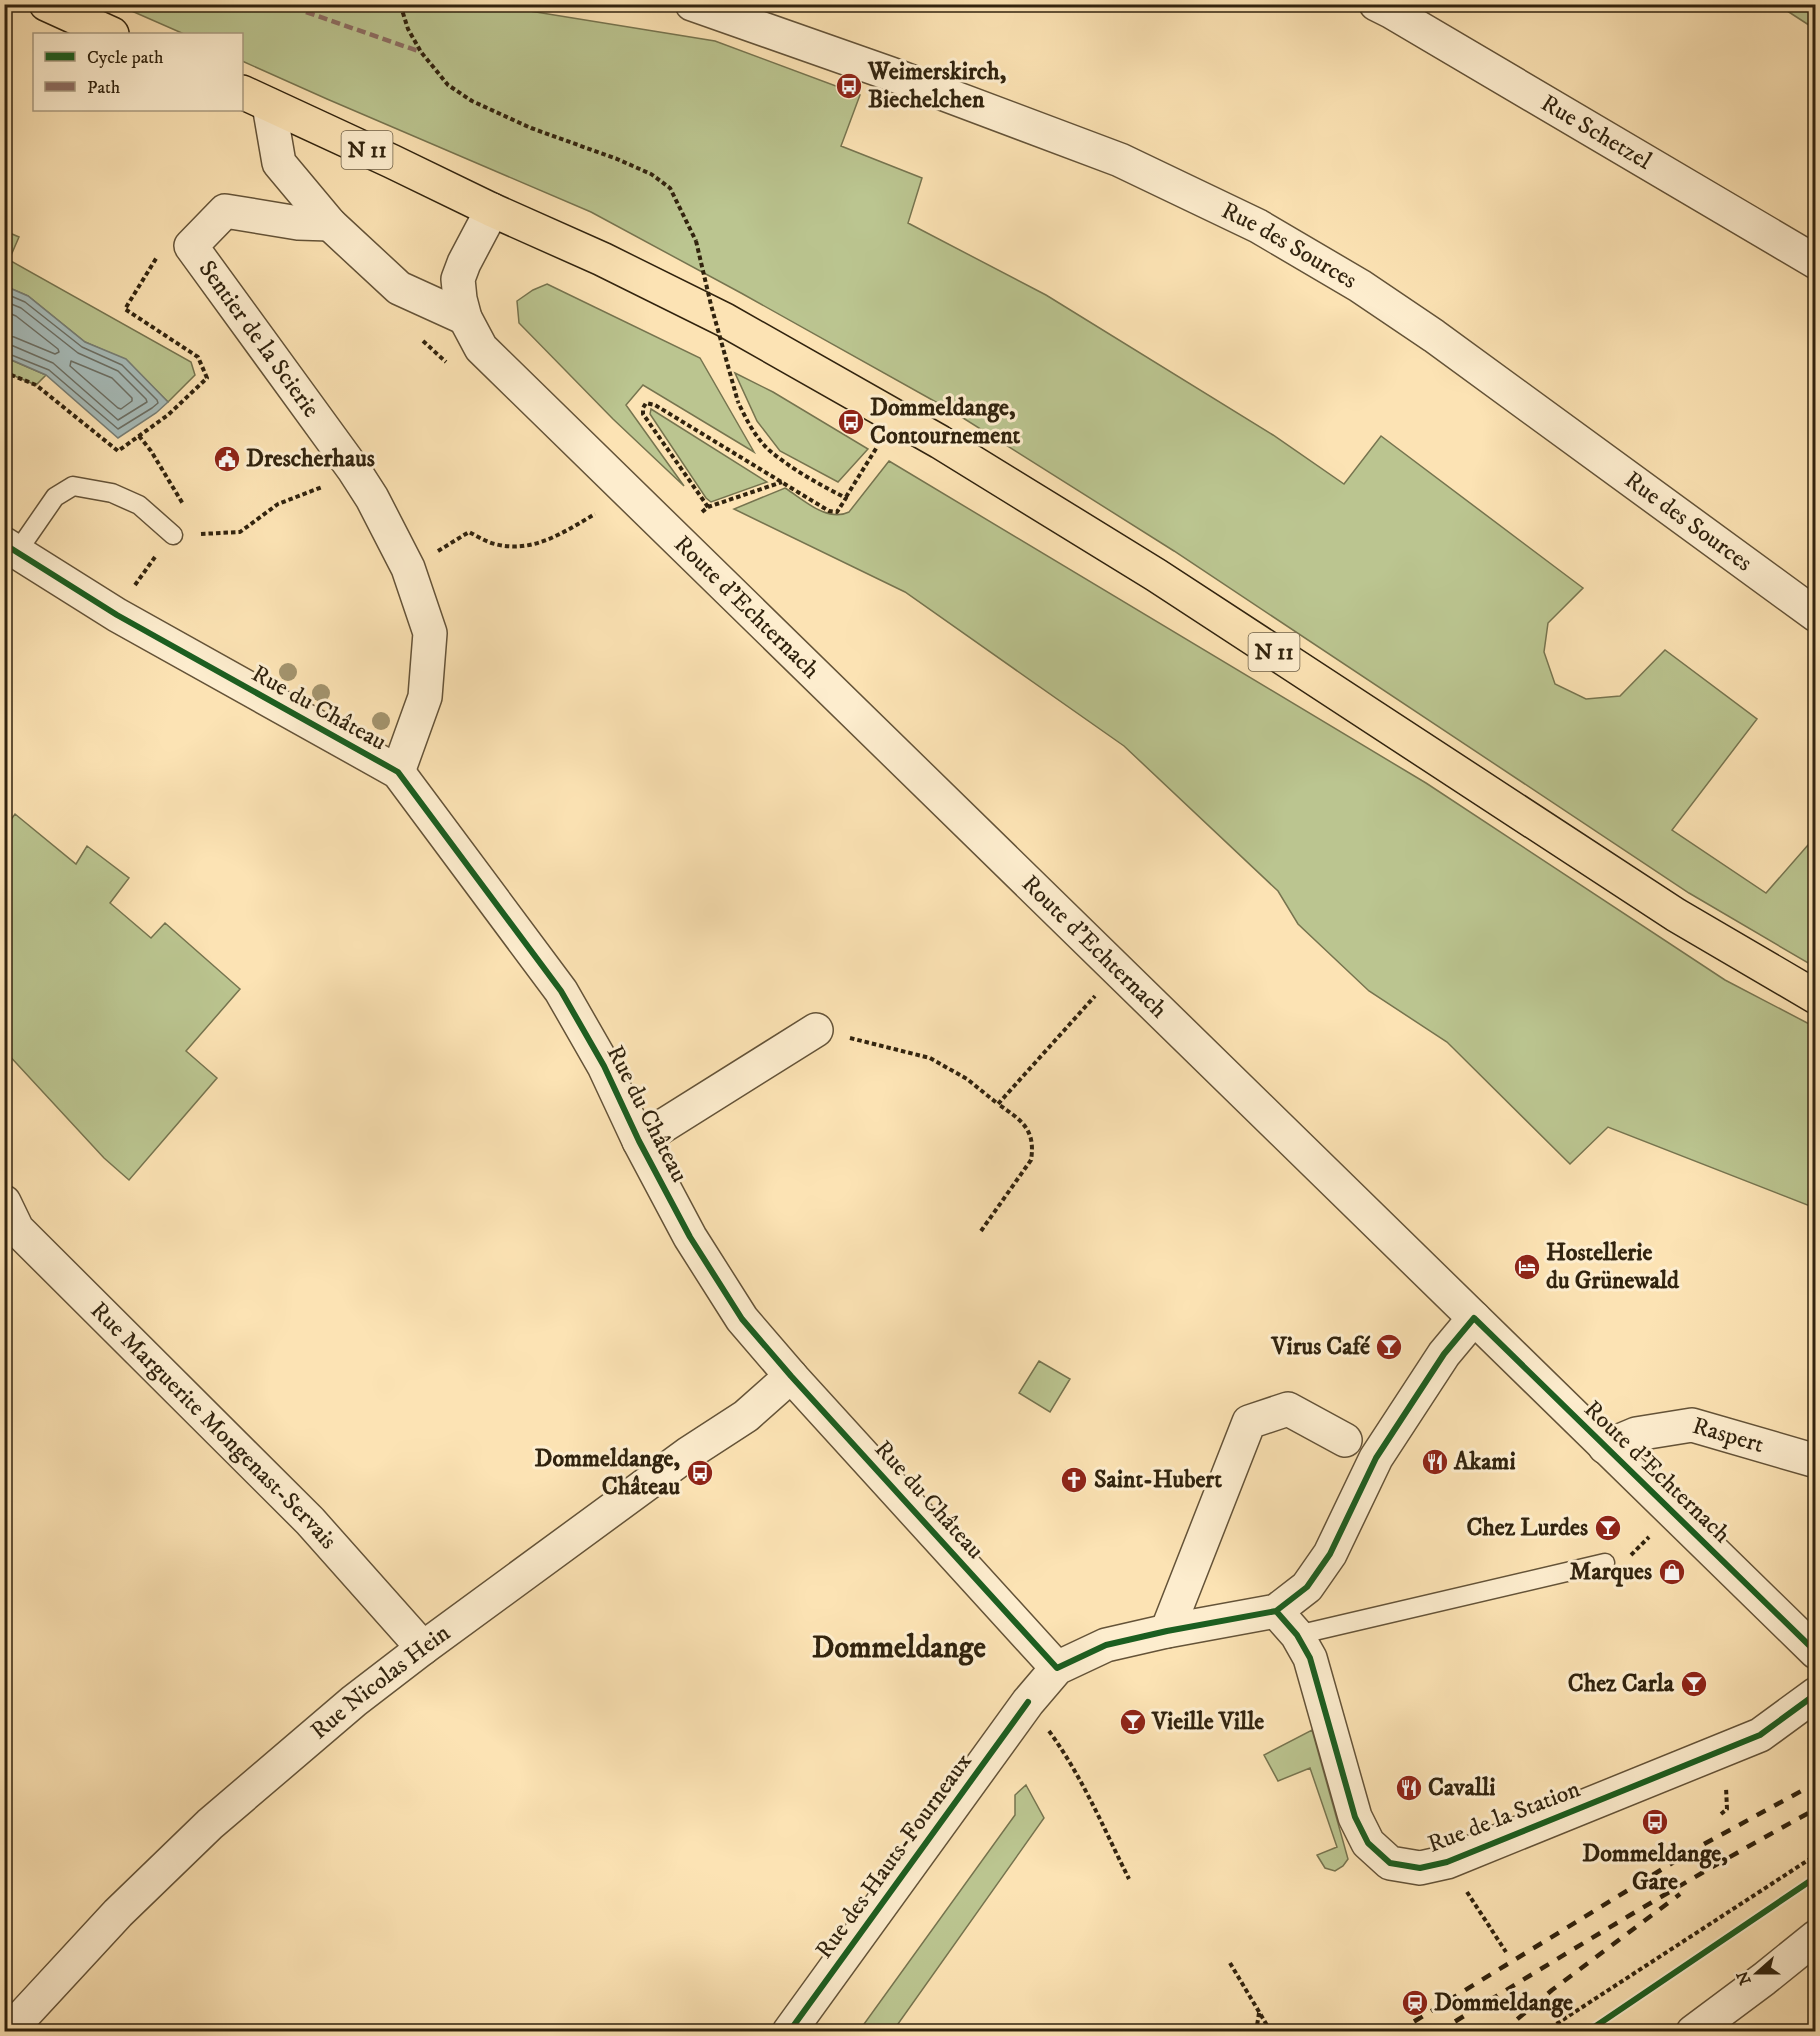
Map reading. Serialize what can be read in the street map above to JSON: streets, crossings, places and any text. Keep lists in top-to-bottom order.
{
  "streets": {
    "main road": ["N 11"],
    "street": [
      "Rue Schetzel",
      "Rue des Sources",
      "Sentier de la Scierie",
      "Route d'Echternach",
      "Rue du Château",
      "Rue Marguerite Mongenast-Servais",
      "Raspert",
      "Rue Nicolas Hein",
      "Rue de la Station",
      "Rue des Hauts-Fourneaux"
    ]
  },
  "crossings": [
    ["N 11", "Route d'Echternach"],
    ["Sentier de la Scierie", "Rue du Château"],
    ["Route d'Echternach", "Raspert"],
    ["Route d'Echternach", "Rue des Hauts-Fourneaux"],
    ["Rue du Château", "Rue Nicolas Hein"],
    ["Rue du Château", "Rue des Hauts-Fourneaux"],
    ["Rue Marguerite Mongenast-Servais", "Rue Nicolas Hein"],
    ["Rue de la Station", "Rue des Hauts-Fourneaux"]
  ],
  "districts": ["Dommeldange"],
  "places": {
    "bus stop": [
      "Weimerskirch, Biechelchen",
      "Dommeldange, Contournement",
      "Dommeldange, Château",
      "Dommeldange, Gare"
    ],
    "public building": ["Drescherhaus"],
    "hotel": ["Hostellerie du Grünewald"],
    "bar": [
      "Virus Café",
      "Chez Lurdes",
      "Chez Carla",
      "Vieille Ville"
    ],
    "restaurant": ["Akami", "Cavalli"],
    "church": ["Saint-Hubert"],
    "shop": ["Marques"],
    "station": ["Dommeldange"]
  },
  "legend": ["Cycle path", "Path"],
  "north": "left"
}
